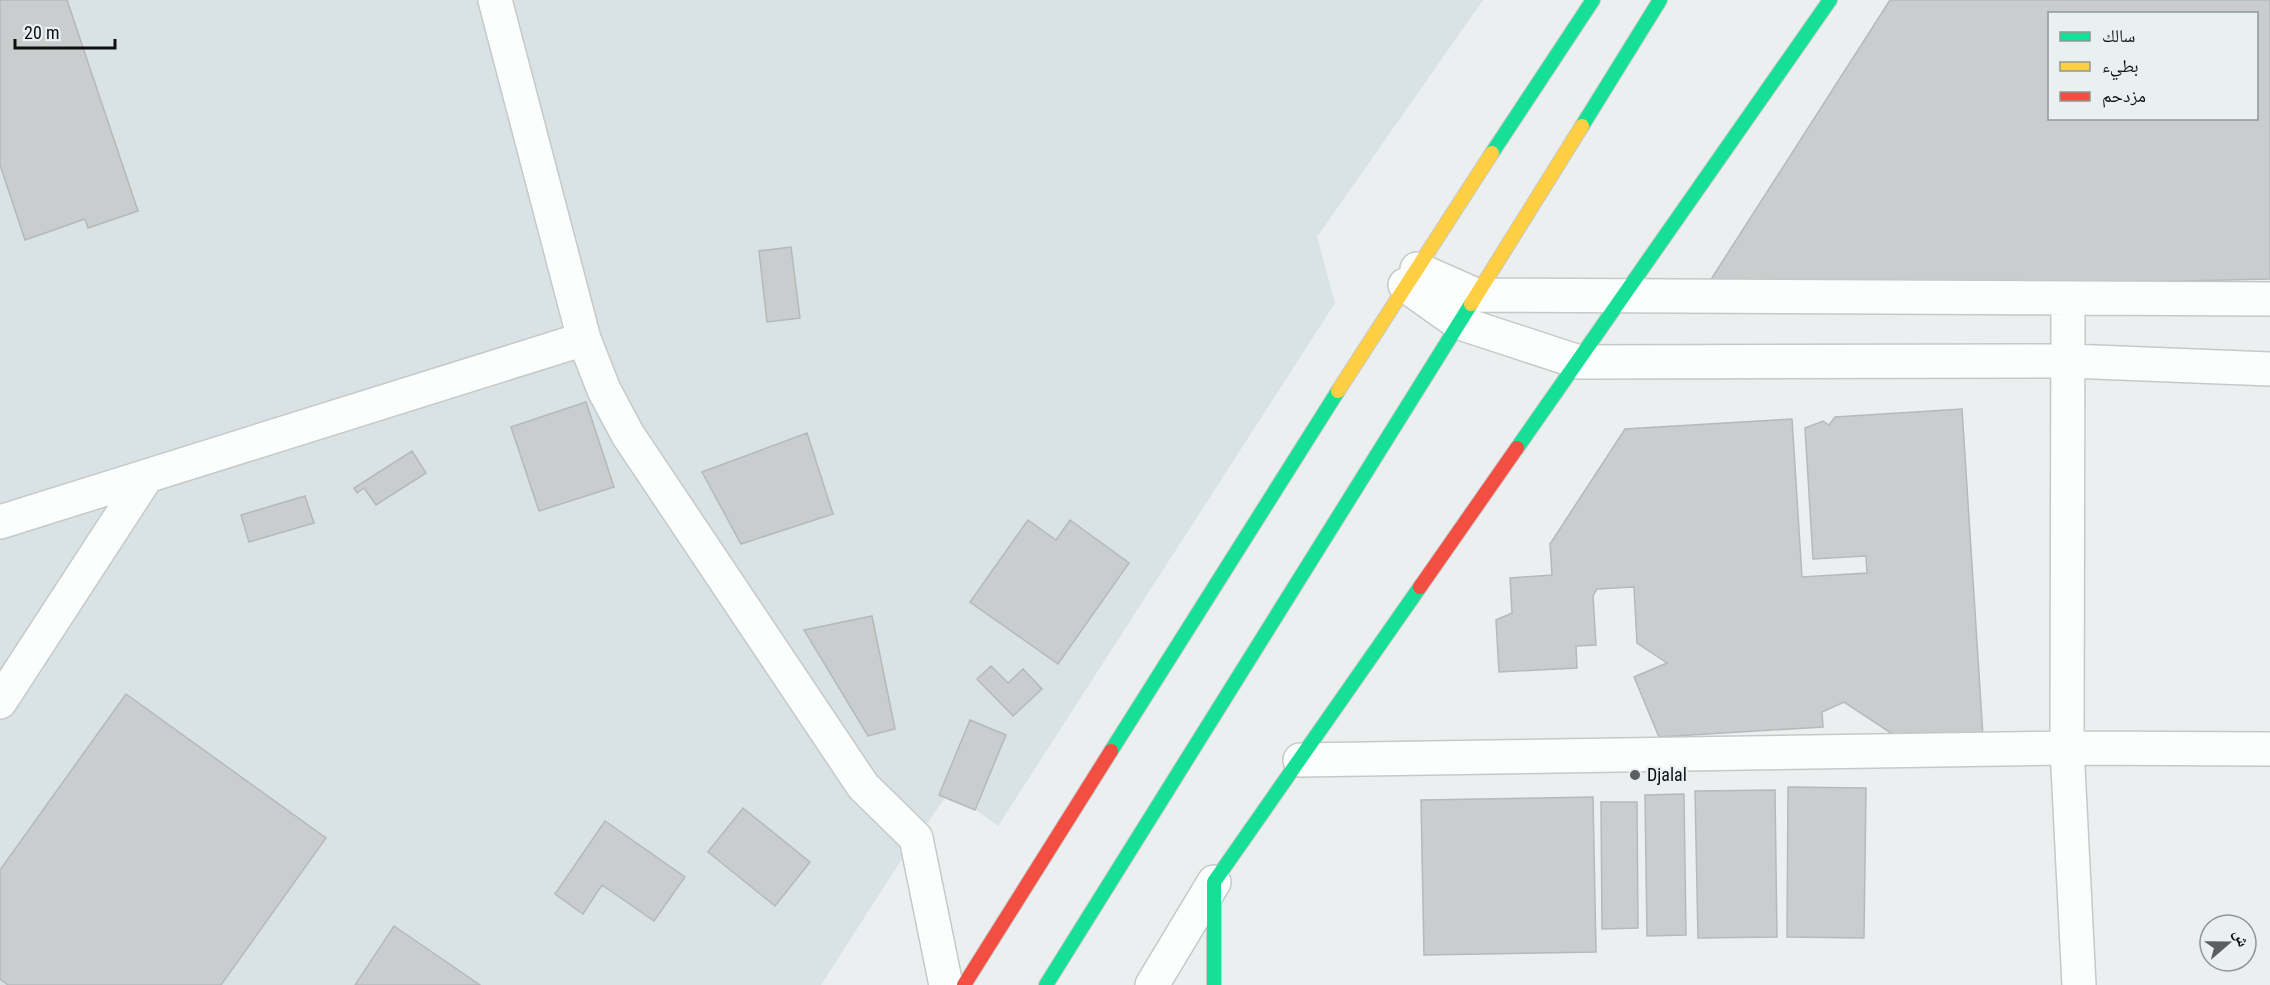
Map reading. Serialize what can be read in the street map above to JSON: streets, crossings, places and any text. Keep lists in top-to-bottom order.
{
  "places": ["Djalal"],
  "legend": ["سالك", "بطيء", "مزدحم"],
  "scale_bar": "20 m",
  "north": "right"
}
